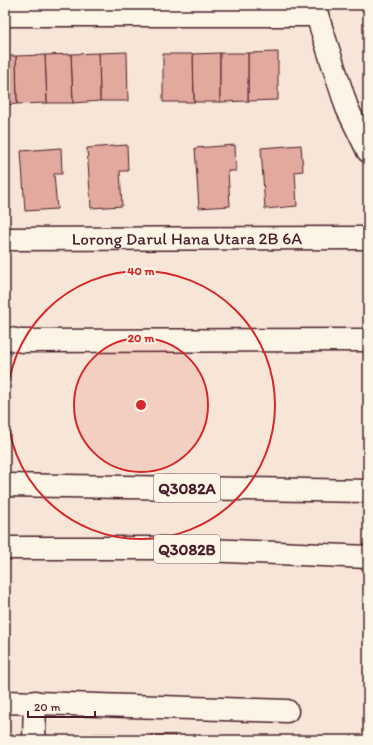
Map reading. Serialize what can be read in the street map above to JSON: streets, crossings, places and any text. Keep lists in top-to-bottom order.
{
  "streets": {
    "main road": ["Lorong Darul Hana Utara 2B 6A", "Q3082A", "Q3082B"]
  },
  "scale_bar": "20 m",
  "rings": ["40 m", "20 m"]
}
